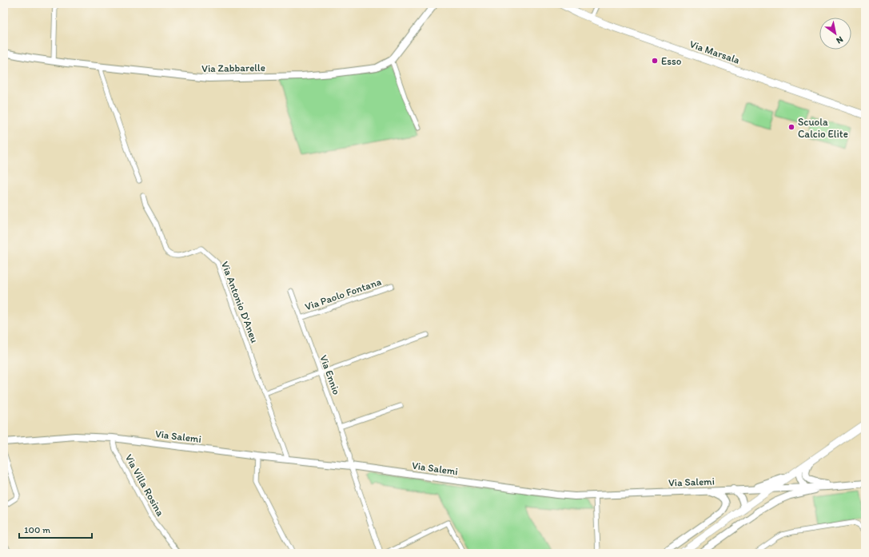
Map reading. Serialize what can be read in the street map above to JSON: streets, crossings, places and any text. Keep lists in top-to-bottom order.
{
  "streets": {
    "main road": ["Via Marsala"],
    "street": [
      "Via Zabbarelle",
      "Via Paolo Fontana",
      "Via Antonio D'Aneu",
      "Via Ennio",
      "Via Salemi",
      "Via Villa Rosina"
    ]
  },
  "crossings": [
    ["Via Paolo Fontana", "Via Ennio"],
    ["Via Antonio D'Aneu", "Via Salemi"],
    ["Via Ennio", "Via Salemi"],
    ["Via Salemi", "Via Villa Rosina"]
  ],
  "places": ["Esso", "Scuola Calcio Elite"],
  "scale_bar": "100 m",
  "north": "bottom right"
}
